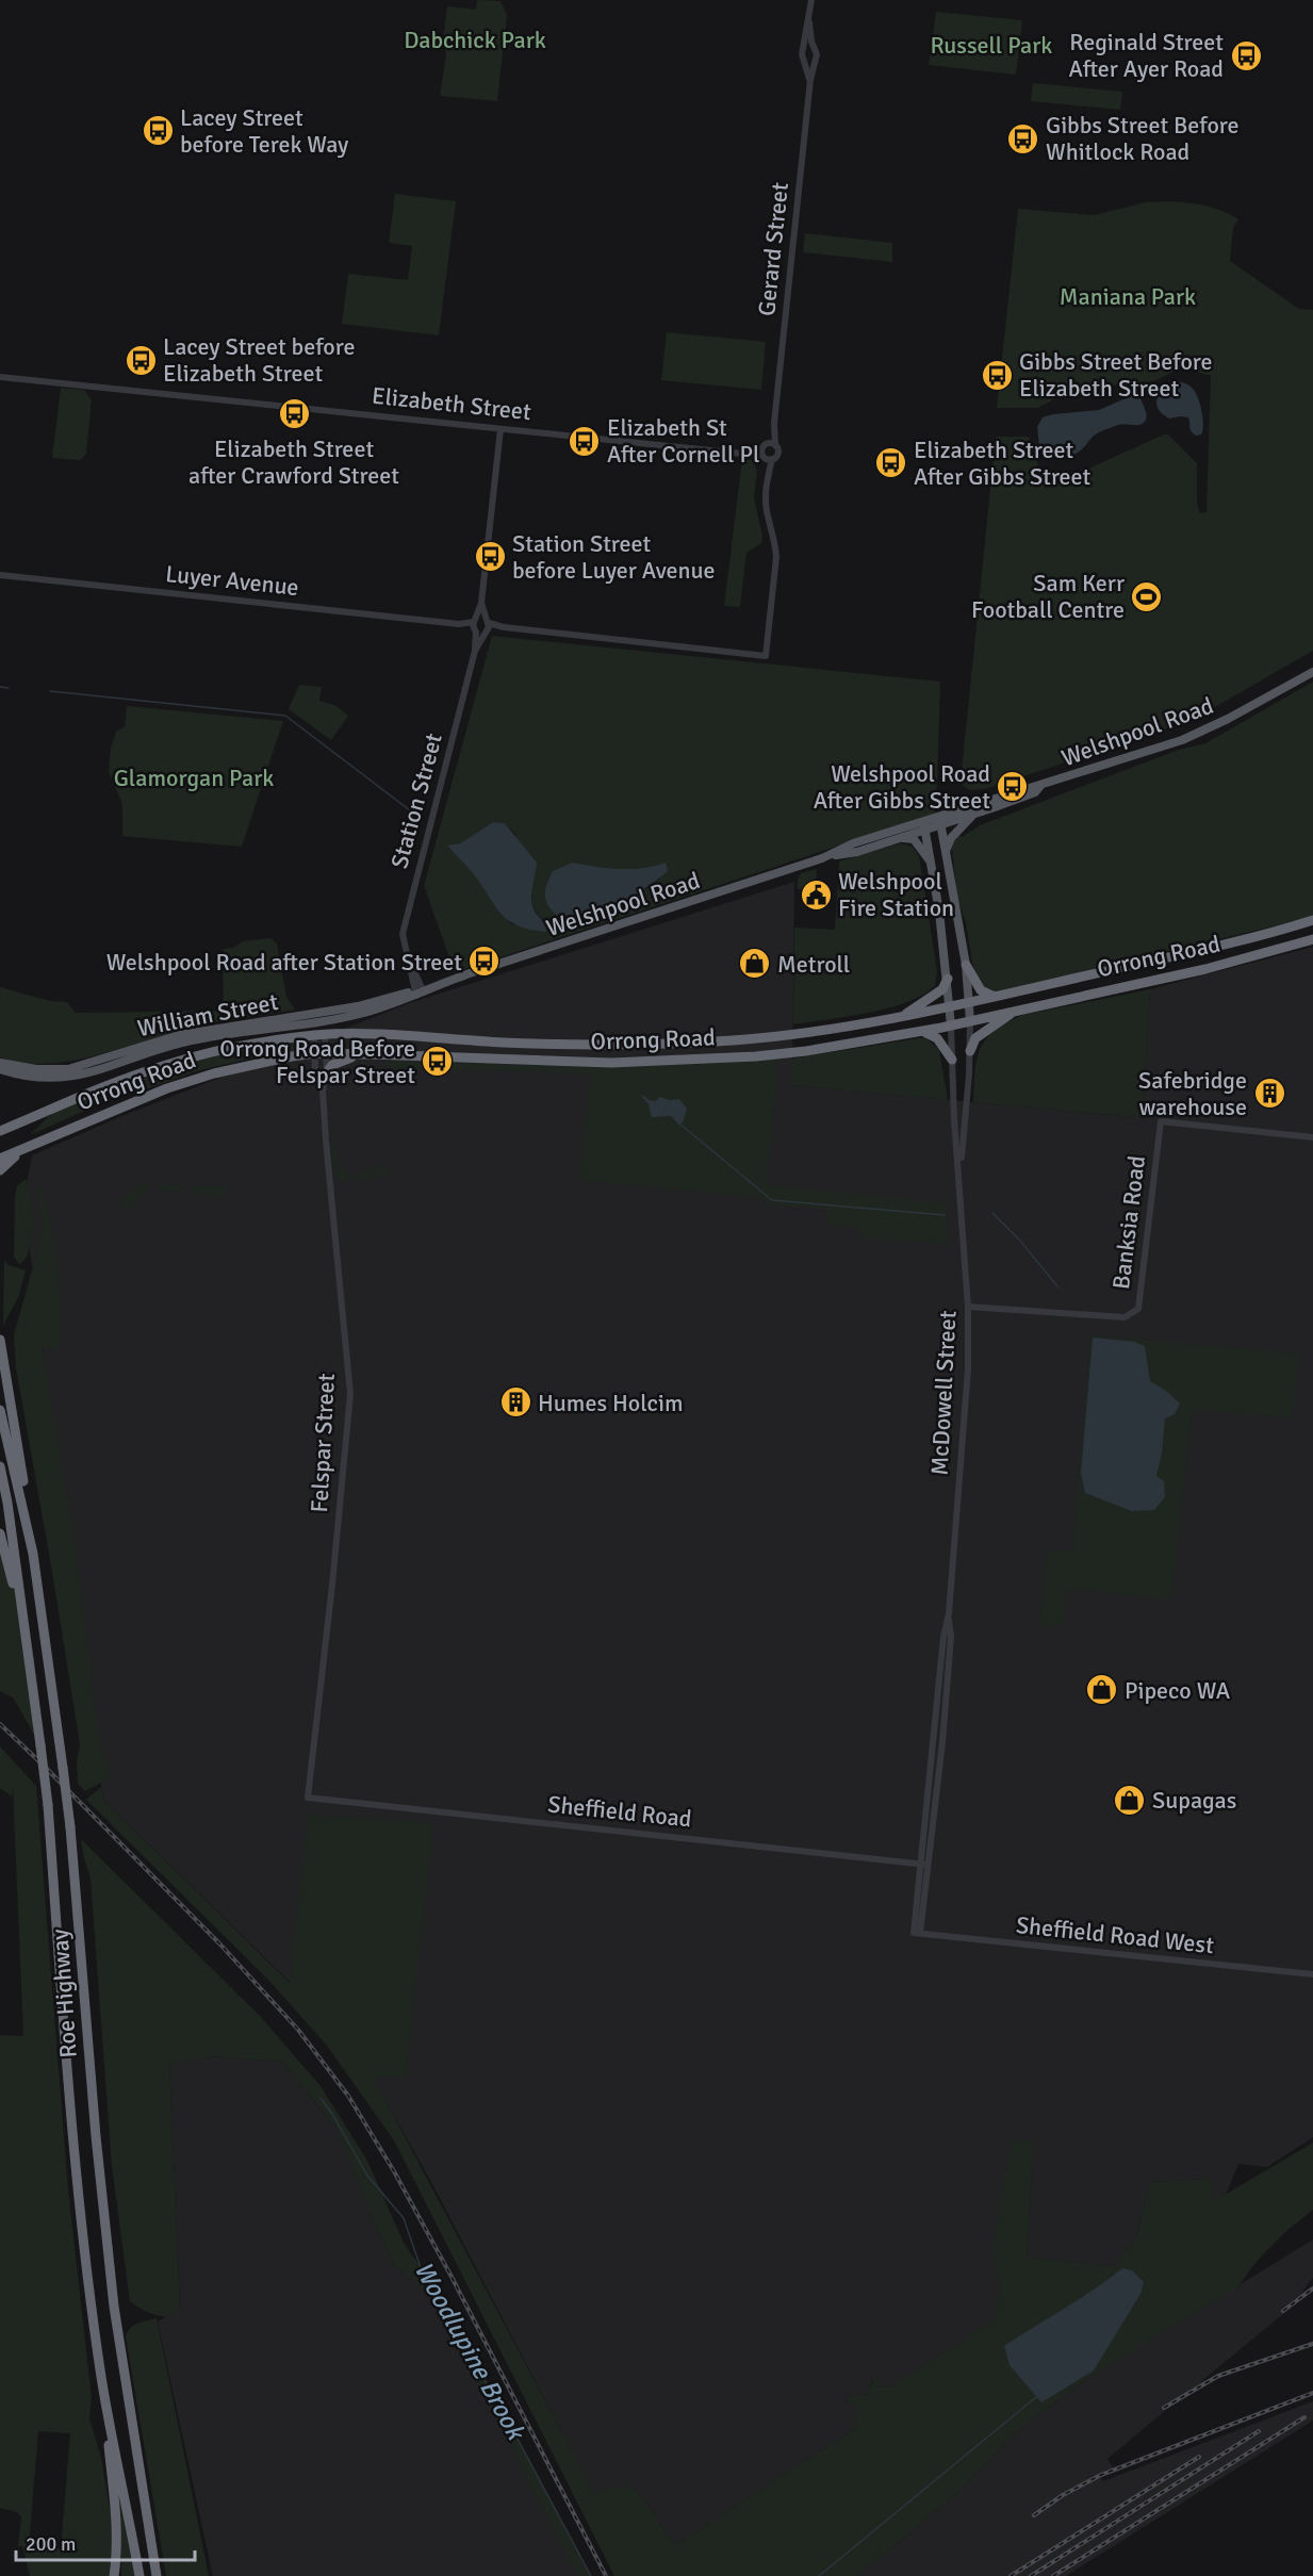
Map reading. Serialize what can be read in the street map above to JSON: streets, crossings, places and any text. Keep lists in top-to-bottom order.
{
  "streets": {
    "highway": ["Orrong Road", "Roe Highway"],
    "main road": ["Welshpool Road", "William Street", "McDowell Street"],
    "street": [
      "Gerard Street",
      "Elizabeth Street",
      "Luyer Avenue",
      "Station Street",
      "Banksia Road",
      "Felspar Street",
      "Sheffield Road",
      "Sheffield Road West"
    ]
  },
  "crossings": [
    ["Gerard Street", "Elizabeth Street"],
    ["Elizabeth Street", "Station Street"],
    ["Luyer Avenue", "Station Street"],
    ["Welshpool Road", "Station Street"],
    ["Welshpool Road", "William Street"],
    ["Welshpool Road", "McDowell Street"],
    ["Station Street", "William Street"],
    ["Orrong Road", "McDowell Street"],
    ["Orrong Road", "Felspar Street"],
    ["Banksia Road", "McDowell Street"],
    ["McDowell Street", "Sheffield Road"],
    ["McDowell Street", "Sheffield Road West"],
    ["Felspar Street", "Sheffield Road"]
  ],
  "water": ["Woodlupine Brook"],
  "parks": [
    "Dabchick Park",
    "Russell Park",
    "Maniana Park",
    "Glamorgan Park"
  ],
  "places": {
    "bus stop": [
      "Reginald Street After Ayer Road",
      "Lacey Street before Terek Way",
      "Gibbs Street Before Whitlock Road",
      "Lacey Street before Elizabeth Street",
      "Gibbs Street Before Elizabeth Street",
      "Elizabeth Street after Crawford Street",
      "Elizabeth St After Cornell Pl",
      "Elizabeth Street After Gibbs Street",
      "Station Street before Luyer Avenue",
      "Welshpool Road After Gibbs Street",
      "Welshpool Road after Station Street",
      "Orrong Road Before Felspar Street"
    ],
    "sports": ["Sam Kerr Football Centre"],
    "public building": ["Welshpool Fire Station"],
    "shop": ["Metroll", "Pipeco WA", "Supagas"],
    "building": ["Safebridge warehouse", "Humes Holcim"]
  },
  "scale_bar": "200 m"
}
